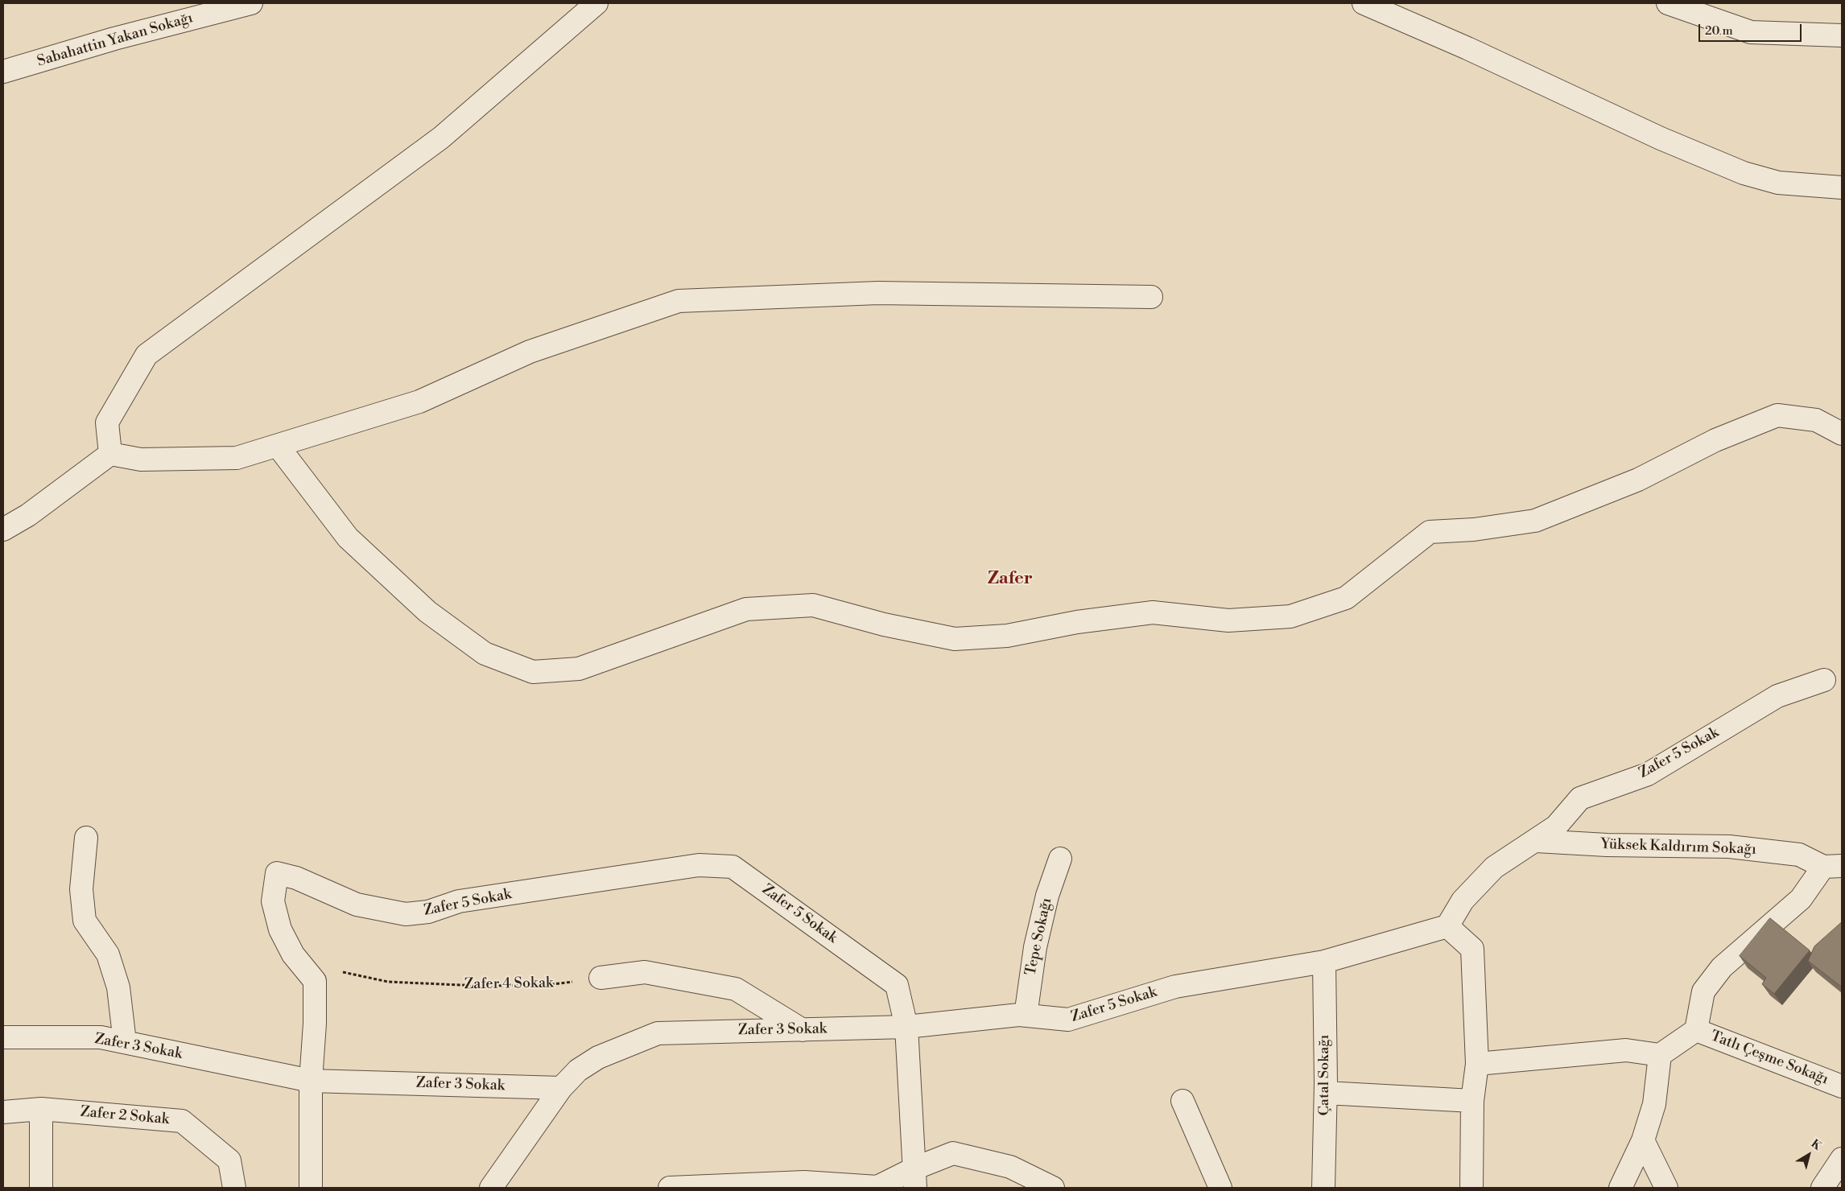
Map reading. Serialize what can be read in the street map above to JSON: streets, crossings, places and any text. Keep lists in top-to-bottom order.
{
  "streets": {
    "street": [
      "Sabahattin Yakan Sokağı",
      "Zafer 5 Sokak",
      "Yüksek Kaldırım Sokağı",
      "Tepe Sokağı",
      "Zafer 3 Sokak",
      "Tatlı Çeşme Sokağı",
      "Çatal Sokağı",
      "Zafer 2 Sokak"
    ],
    "path": ["Zafer 4 Sokak"]
  },
  "crossings": [
    ["Zafer 5 Sokak", "Yüksek Kaldırım Sokağı"],
    ["Zafer 5 Sokak", "Tepe Sokağı"],
    ["Zafer 5 Sokak", "Zafer 4 Sokak"],
    ["Zafer 5 Sokak", "Zafer 3 Sokak"],
    ["Zafer 5 Sokak", "Çatal Sokağı"]
  ],
  "districts": ["Zafer"],
  "scale_bar": "20 m",
  "north": "top right"
}
